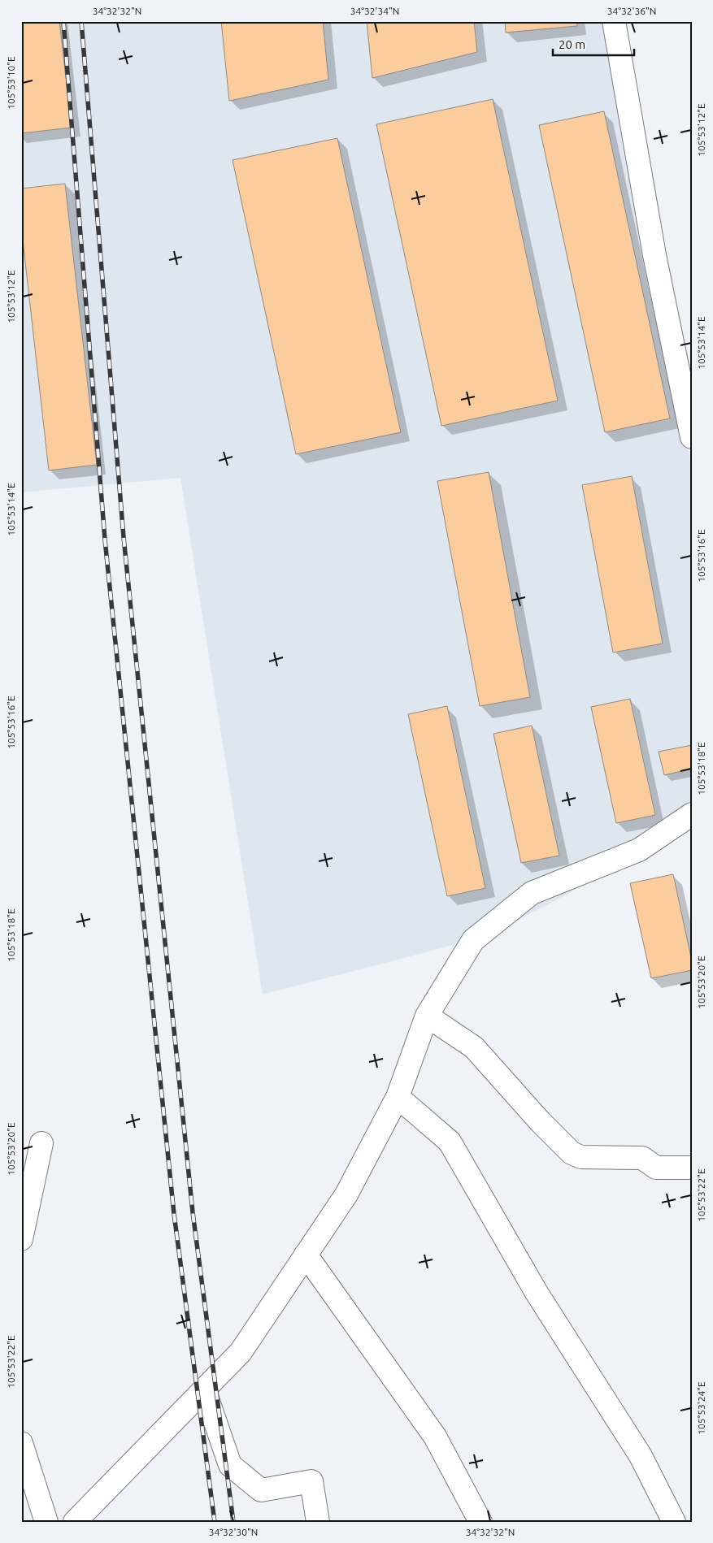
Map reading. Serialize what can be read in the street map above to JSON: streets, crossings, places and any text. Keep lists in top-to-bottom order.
{
  "scale_bar": "20 m",
  "coordinates": [
    "34°32'32\"N",
    "34°32'34\"N",
    "34°32'36\"N",
    "105°53'10\"E",
    "105°53'12\"E",
    "105°53'14\"E",
    "105°53'16\"E",
    "105°53'18\"E",
    "105°53'20\"E",
    "105°53'22\"E",
    "105°53'24\"E",
    "34°32'30\"N"
  ]
}
